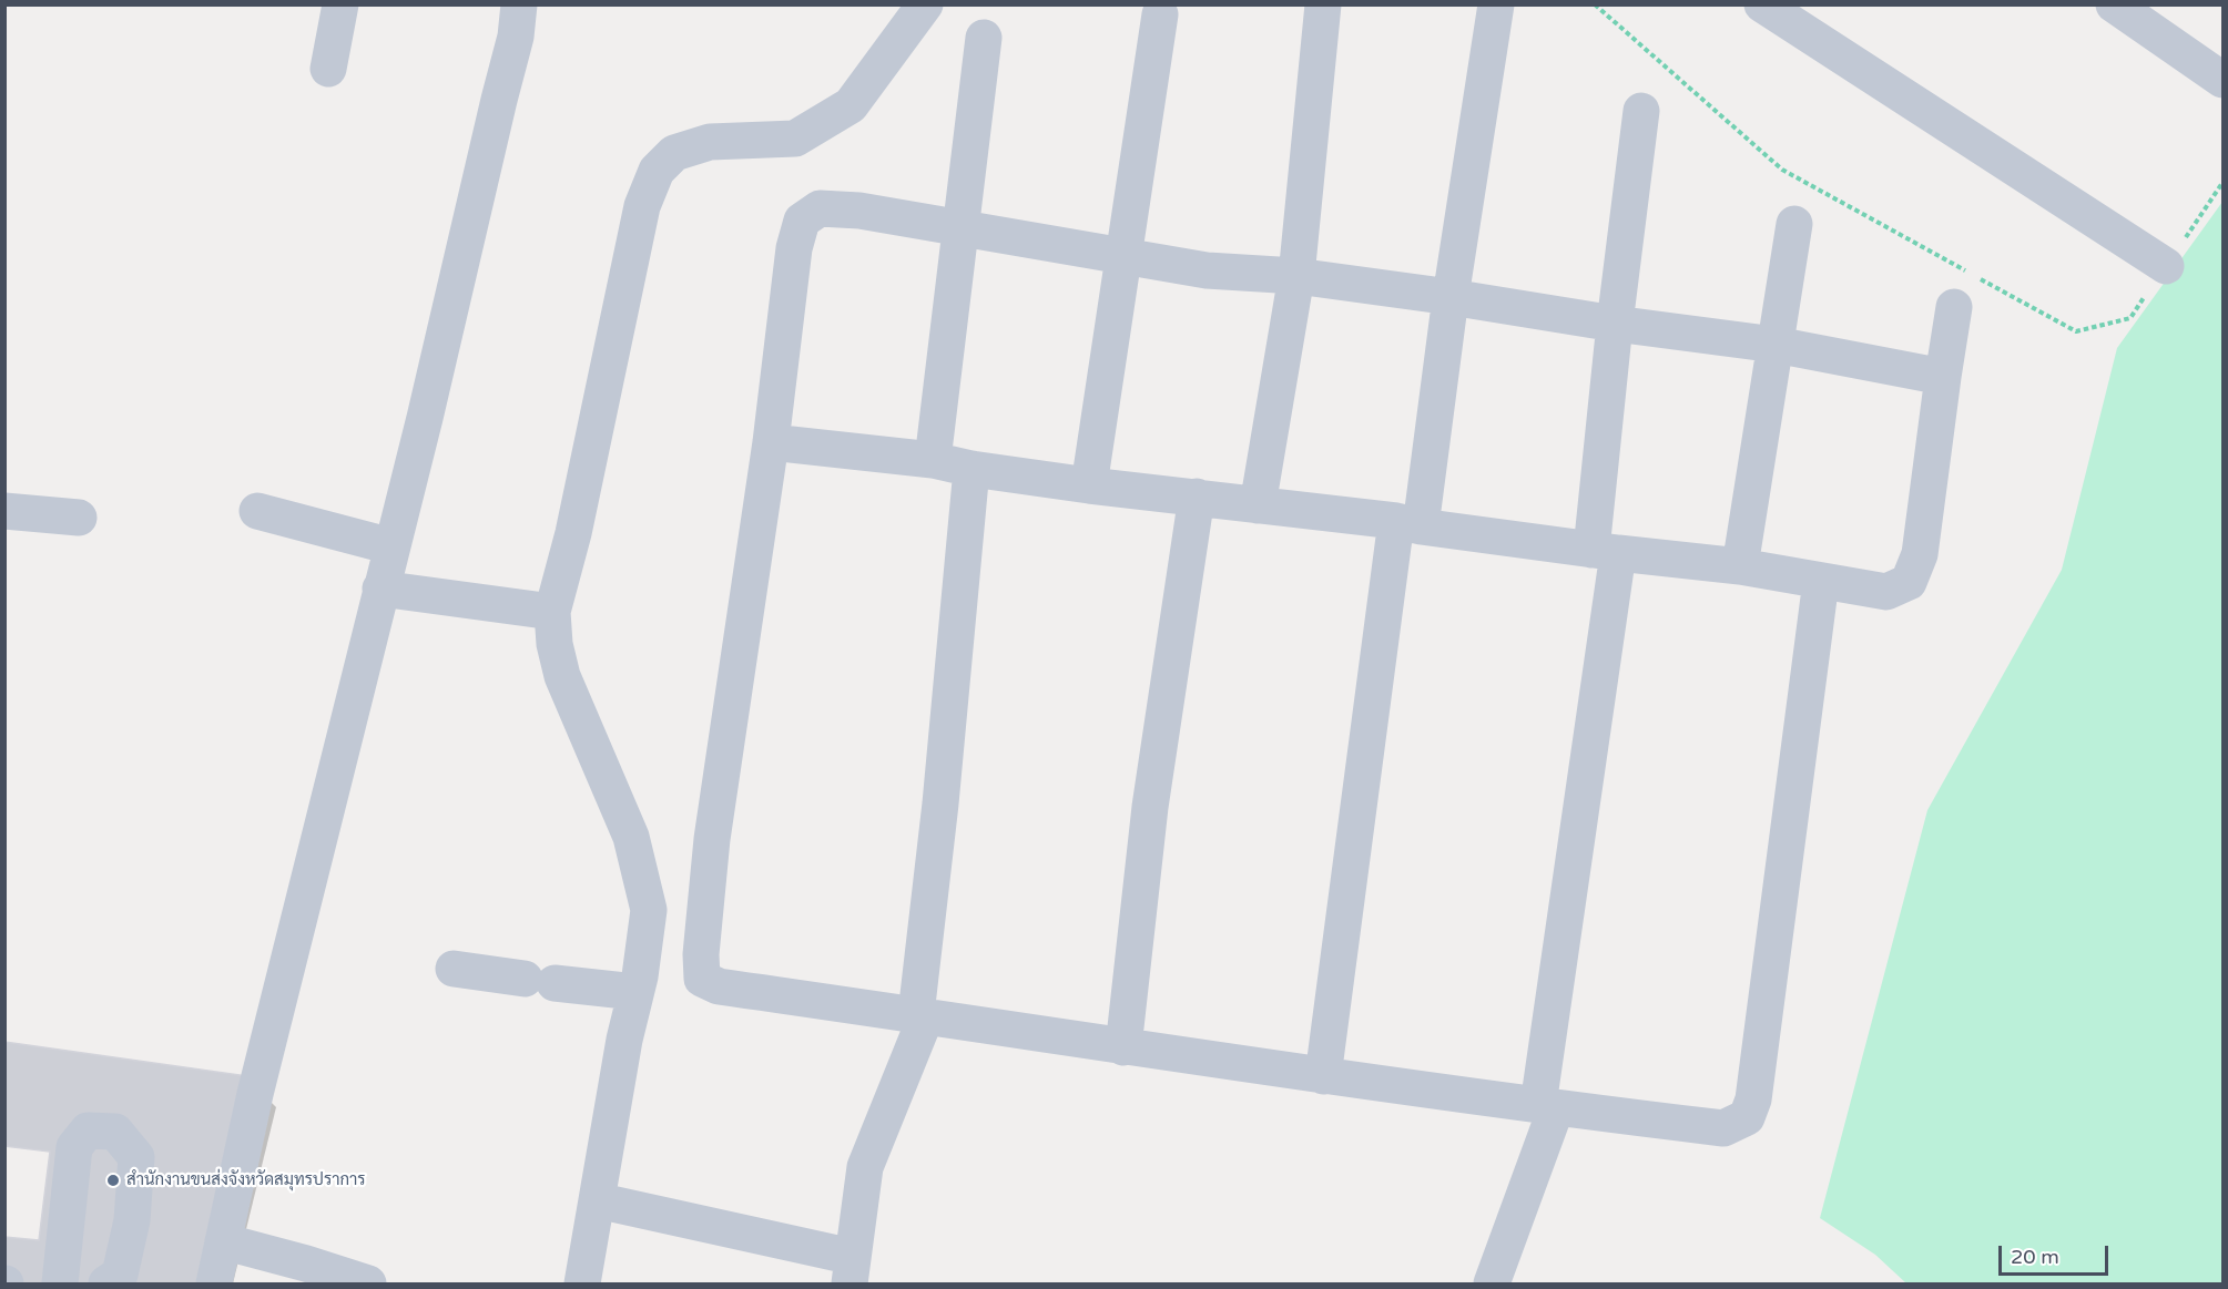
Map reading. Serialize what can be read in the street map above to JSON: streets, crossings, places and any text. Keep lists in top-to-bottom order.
{
  "places": ["สำนักงานขนส่งจังหวัดสมุทรปราการ"],
  "scale_bar": "20 m"
}
